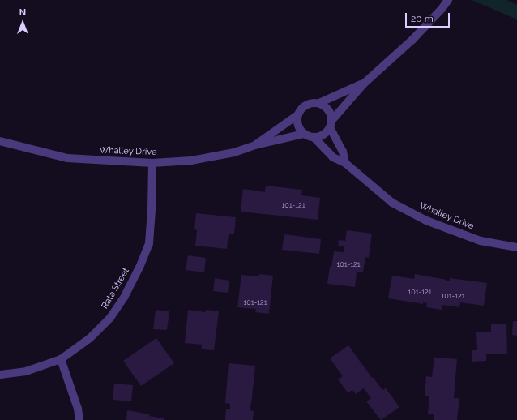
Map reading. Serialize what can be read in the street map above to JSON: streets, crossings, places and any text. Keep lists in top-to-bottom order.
{
  "streets": {
    "street": ["Whalley Drive", "Rata Street"]
  },
  "crossings": [
    ["Whalley Drive", "Rata Street"]
  ],
  "house_numbers": [
    "101-121",
    "101-121",
    "101-121",
    "101-121",
    "101-121"
  ],
  "scale_bar": "20 m",
  "north": "top"
}
